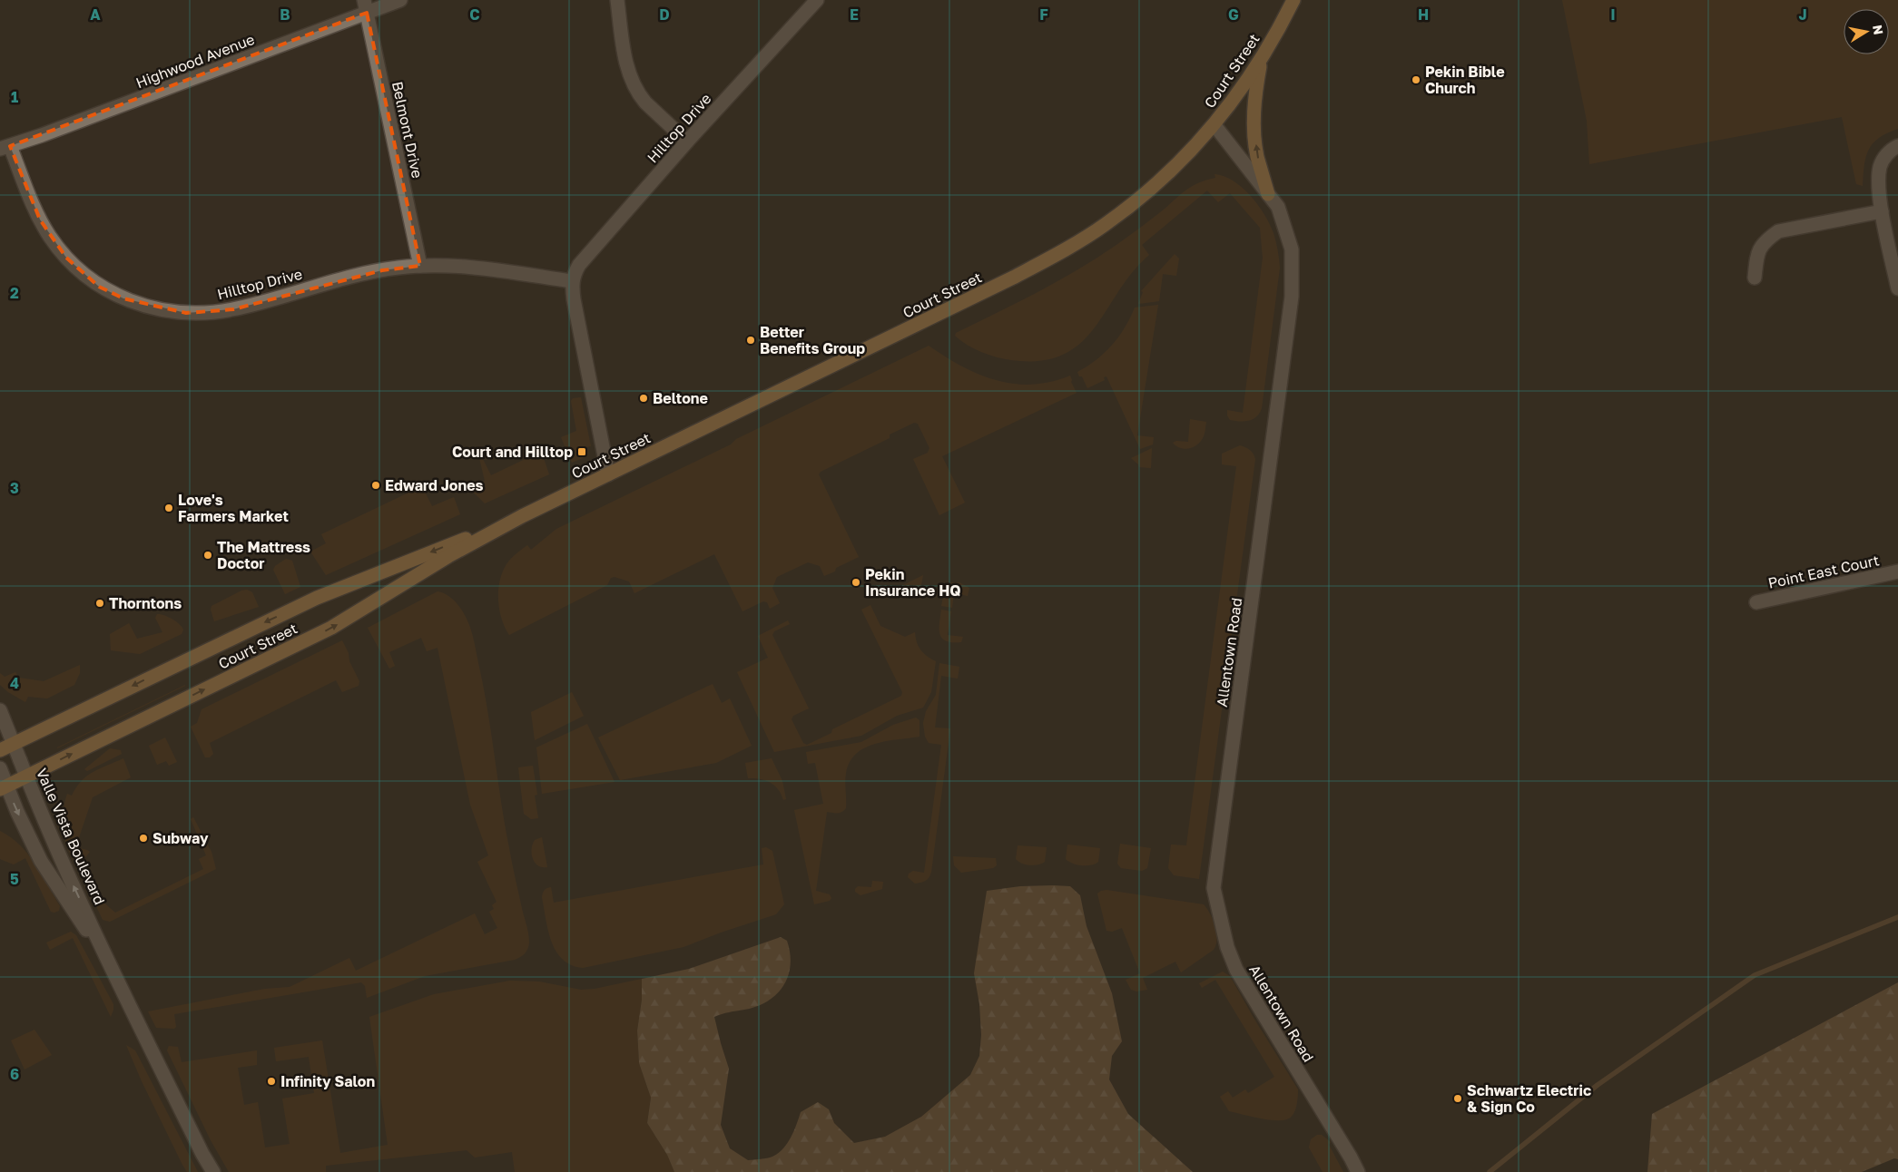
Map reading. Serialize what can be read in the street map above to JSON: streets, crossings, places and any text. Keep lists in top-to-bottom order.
{
  "streets": {
    "main road": ["Court Street"],
    "street": [
      "Highwood Avenue",
      "Hilltop Drive",
      "Belmont Drive",
      "Point East Court",
      "Allentown Road",
      "Valle Vista Boulevard"
    ]
  },
  "crossings": [
    ["Highwood Avenue", "Hilltop Drive"],
    ["Highwood Avenue", "Belmont Drive"],
    ["Court Street", "Allentown Road"],
    ["Court Street", "Valle Vista Boulevard"],
    ["Hilltop Drive", "Belmont Drive"]
  ],
  "places": {
    "other": [
      "Pekin Bible Church",
      "Better Benefits Group",
      "Beltone",
      "Edward Jones",
      "Love's Farmers Market",
      "The Mattress Doctor",
      "Pekin Insurance HQ",
      "Thorntons",
      "Subway",
      "Infinity Salon",
      "Schwartz Electric & Sign Co"
    ],
    "transit": ["Court and Hilltop"]
  },
  "north": "right",
  "grid": {
    "columns": [
      "A",
      "B",
      "C",
      "D",
      "E",
      "F",
      "G",
      "H",
      "I",
      "J"
    ],
    "rows": [
      "1",
      "2",
      "3",
      "4",
      "5",
      "6"
    ]
  }
}
